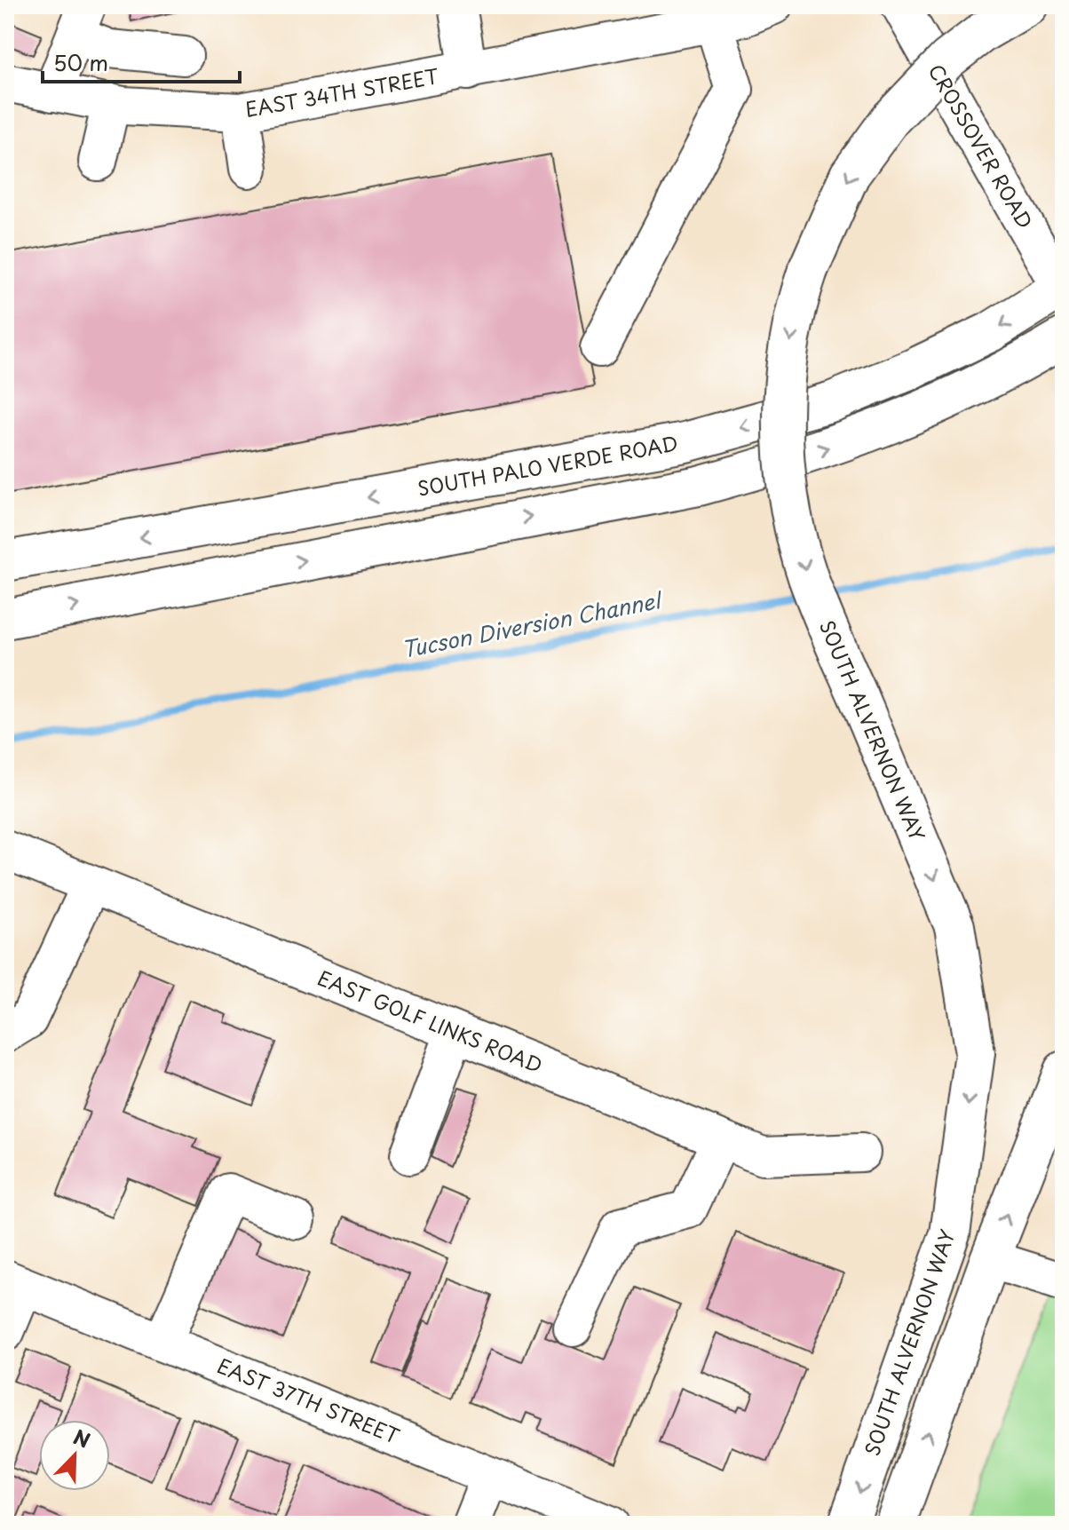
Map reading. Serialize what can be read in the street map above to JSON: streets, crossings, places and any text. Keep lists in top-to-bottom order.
{
  "streets": {
    "main road": ["SOUTH PALO VERDE ROAD", "SOUTH ALVERNON WAY"],
    "street": [
      "EAST 34TH STREET",
      "CROSSOVER ROAD",
      "EAST GOLF LINKS ROAD",
      "EAST 37TH STREET"
    ]
  },
  "crossings": [
    ["CROSSOVER ROAD", "SOUTH PALO VERDE ROAD"]
  ],
  "one_way": ["SOUTH ALVERNON WAY"],
  "water": ["Tucson Diversion Channel"],
  "scale_bar": "50 m",
  "north": "top right"
}
